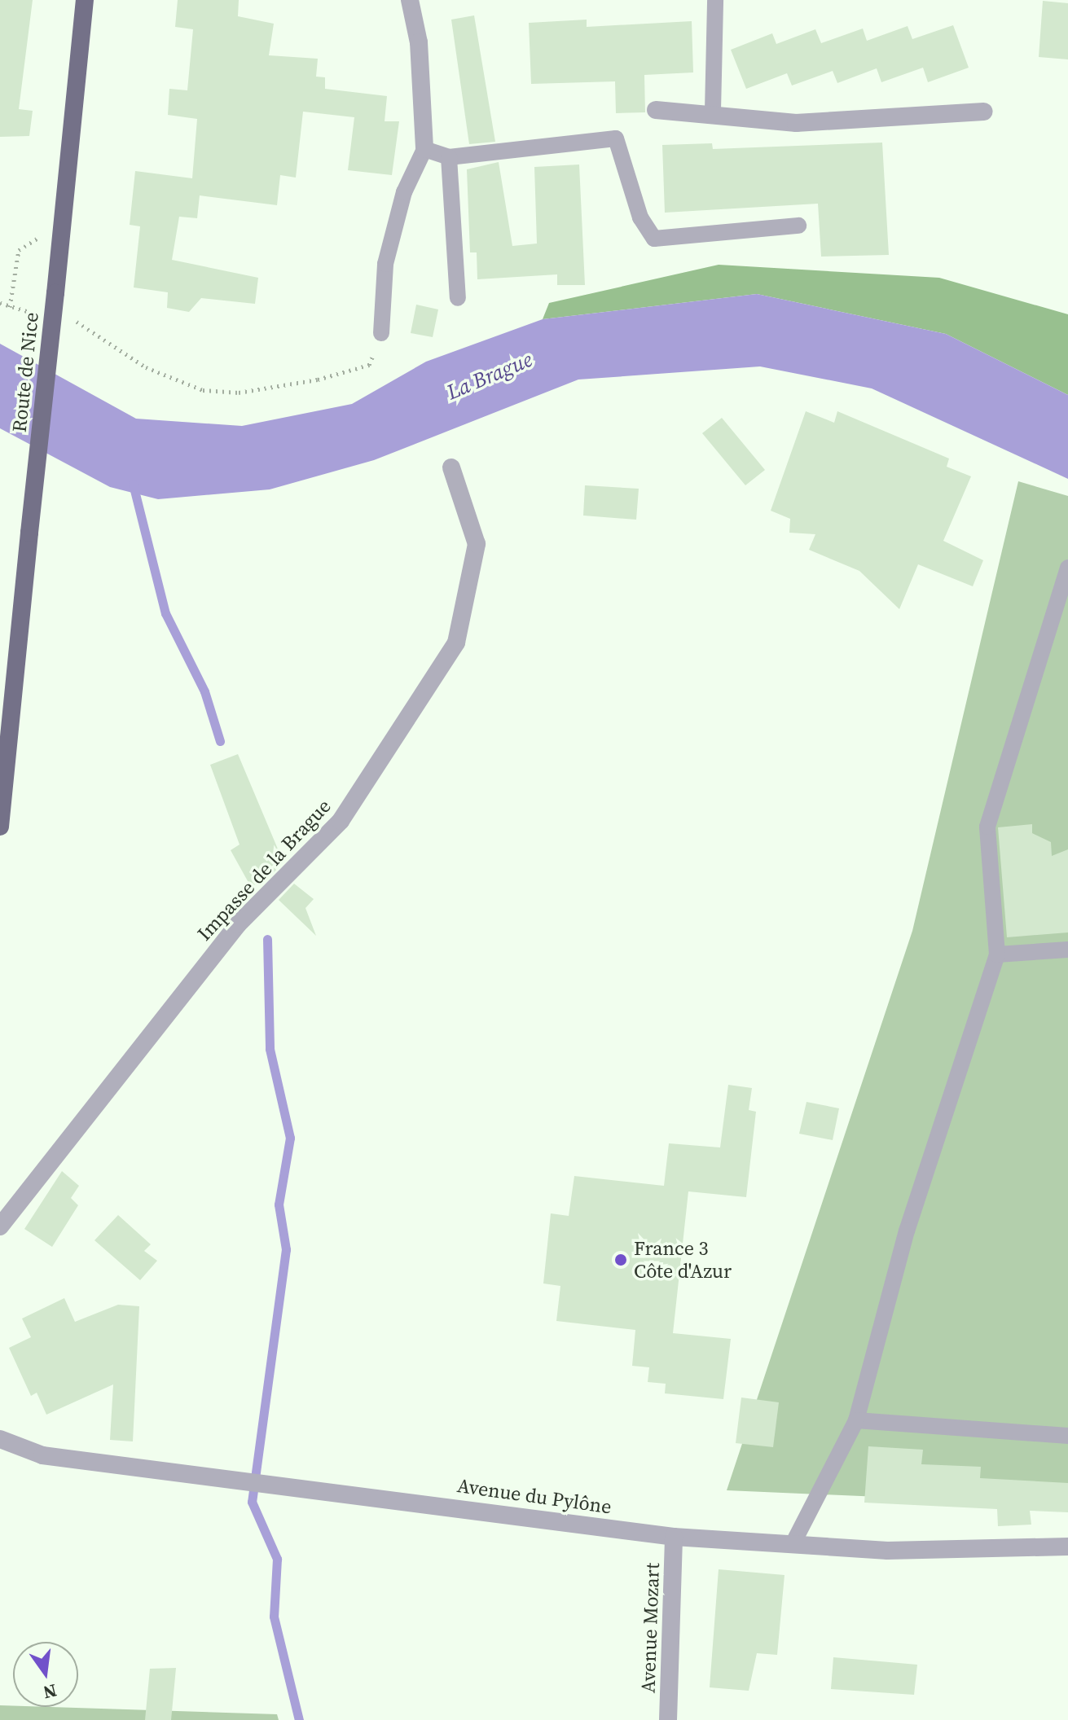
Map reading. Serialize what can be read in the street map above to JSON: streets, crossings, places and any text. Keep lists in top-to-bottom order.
{
  "streets": {
    "main road": ["Route de Nice"],
    "street": ["Impasse de la Brague", "Avenue du Pylône", "Avenue Mozart"]
  },
  "crossings": [
    ["Avenue du Pylône", "Avenue Mozart"]
  ],
  "water": ["La Brague"],
  "places": ["France 3 Côte d'Azur"],
  "north": "bottom"
}
